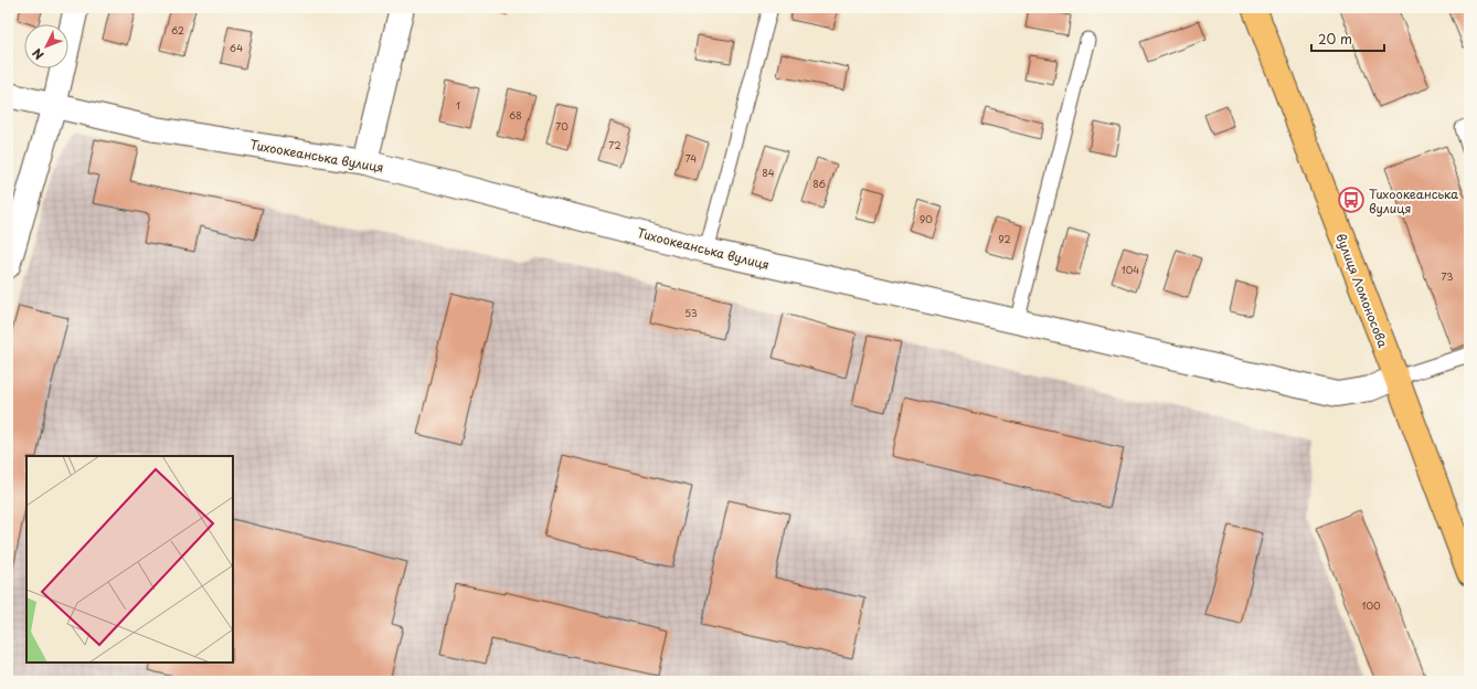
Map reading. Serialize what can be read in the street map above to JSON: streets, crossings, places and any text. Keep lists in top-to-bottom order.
{
  "streets": {
    "main road": ["вулиця Ломоносова"],
    "street": ["Тихоокеанська вулиця"]
  },
  "crossings": [
    ["Тихоокеанська вулиця", "вулиця Ломоносова"]
  ],
  "places": {
    "bus stop": ["Тихоокеанська вулиця"]
  },
  "house_numbers": [
    "62",
    "64",
    "1",
    "68",
    "70",
    "72",
    "74",
    "84",
    "86",
    "90",
    "92",
    "104",
    "73",
    "53",
    "100"
  ],
  "scale_bar": "20 m",
  "north": "bottom left"
}
